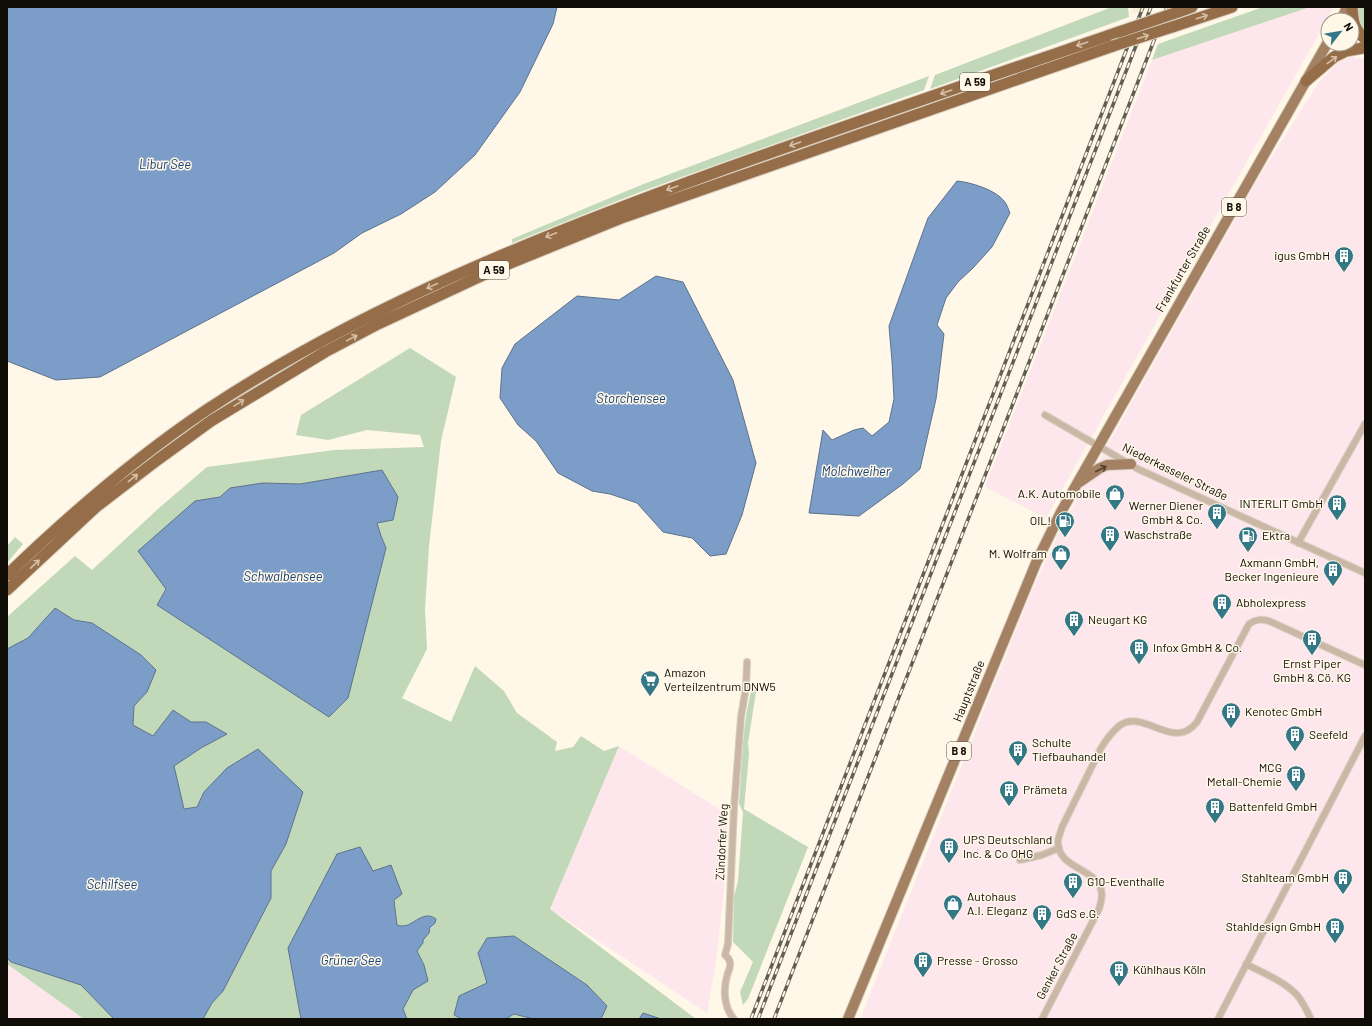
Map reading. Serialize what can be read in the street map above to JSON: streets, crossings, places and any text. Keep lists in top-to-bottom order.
{
  "streets": {
    "highway": ["A 59"],
    "main road": ["B 8", "Frankfurter Straße", "Hauptstraße"],
    "street": ["Niederkasseler Straße", "Zündorfer Weg", "Genker Straße"]
  },
  "crossings": [
    ["Frankfurter Straße", "Niederkasseler Straße"],
    ["Frankfurter Straße", "Hauptstraße"],
    ["Niederkasseler Straße", "Hauptstraße"]
  ],
  "water": [
    "Libur See",
    "Storchensee",
    "Molchweiher",
    "Schwalbensee",
    "Schilfsee",
    "Grüner See"
  ],
  "places": {
    "building": [
      "igus GmbH",
      "INTERLIT GmbH",
      "Werner Diener GmbH & Co.",
      "Waschstraße",
      "Axmann GmbH, Becker Ingenieure",
      "Abholexpress",
      "Neugart KG",
      "Ernst Piper GmbH & Cö. KG",
      "Infox GmbH & Co.",
      "Kenotec GmbH",
      "Seefeld",
      "Schulte Tiefbauhandel",
      "MCG Metall-Chemie",
      "Prämeta",
      "Battenfeld GmbH",
      "UPS Deutschland Inc. & Co OHG",
      "Stahlteam GmbH",
      "G10-Eventhalle",
      "GdS e.G.",
      "Stahldesign GmbH",
      "Presse - Grosso",
      "Kühlhaus Köln"
    ],
    "shop": ["A.K. Automobile", "M. Wolfram", "Autohaus A.I. Eleganz"],
    "fuel station": ["OIL!", "Ektra"],
    "supermarket": ["Amazon Verteilzentrum DNW5"]
  },
  "north": "top right"
}
